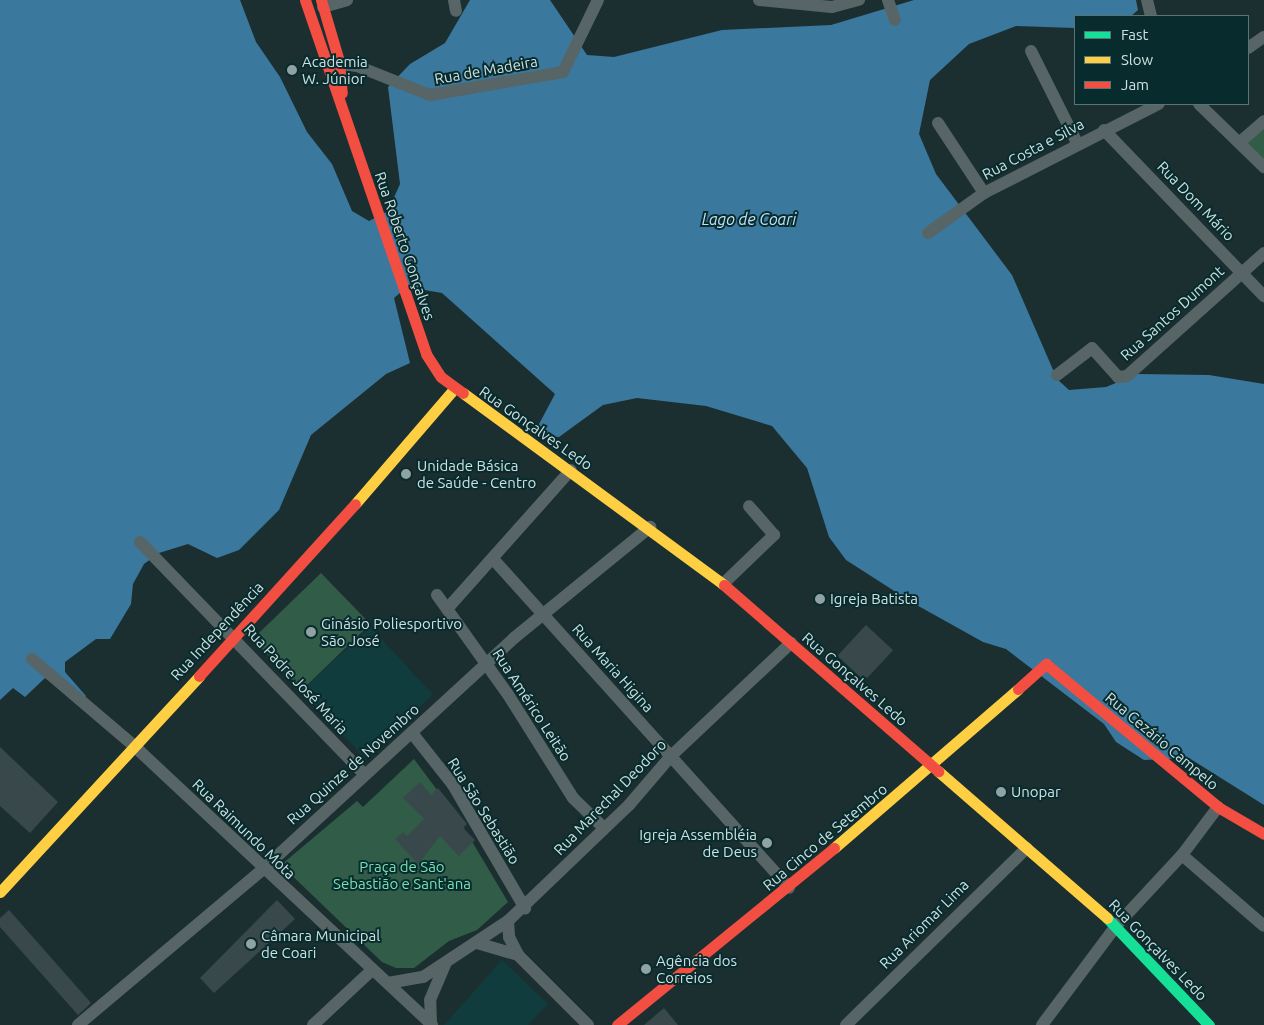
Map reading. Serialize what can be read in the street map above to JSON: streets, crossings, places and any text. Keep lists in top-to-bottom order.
{
  "streets": {
    "main road": [
      "Rua Roberto Gonçalves",
      "Rua Gonçalves Ledo",
      "Rua Independência",
      "Rua Cezário Campelo",
      "Rua Cinco de Setembro"
    ],
    "street": [
      "Rua de Madeira",
      "Rua Costa e Silva",
      "Rua Dom Mário",
      "Rua Santos Dumont",
      "Rua Maria Higina",
      "Rua Padre José Maria",
      "Rua Américo Leitão",
      "Rua Quinze de Novembro",
      "Rua Marechal Deodoro",
      "Rua São Sebastião",
      "Rua Raimundo Mota",
      "Rua Ariomar Lima"
    ]
  },
  "crossings": [
    ["Rua de Madeira", "Rua Roberto Gonçalves"],
    ["Rua Costa e Silva", "Rua Dom Mário"],
    ["Rua Dom Mário", "Rua Santos Dumont"],
    ["Rua Roberto Gonçalves", "Rua Gonçalves Ledo"],
    ["Rua Roberto Gonçalves", "Rua Independência"],
    ["Rua Gonçalves Ledo", "Rua Independência"],
    ["Rua Gonçalves Ledo", "Rua Quinze de Novembro"],
    ["Rua Gonçalves Ledo", "Rua Marechal Deodoro"],
    ["Rua Gonçalves Ledo", "Rua Cinco de Setembro"],
    ["Rua Gonçalves Ledo", "Rua Ariomar Lima"],
    ["Rua Independência", "Rua Padre José Maria"],
    ["Rua Independência", "Rua Raimundo Mota"],
    ["Rua Maria Higina", "Rua Quinze de Novembro"],
    ["Rua Maria Higina", "Rua Marechal Deodoro"],
    ["Rua Maria Higina", "Rua Cinco de Setembro"],
    ["Rua Padre José Maria", "Rua Quinze de Novembro"],
    ["Rua Américo Leitão", "Rua Quinze de Novembro"],
    ["Rua Américo Leitão", "Rua Marechal Deodoro"],
    ["Rua Cezário Campelo", "Rua Cinco de Setembro"],
    ["Rua Quinze de Novembro", "Rua São Sebastião"],
    ["Rua Quinze de Novembro", "Rua Raimundo Mota"],
    ["Rua Marechal Deodoro", "Rua São Sebastião"],
    ["Rua Marechal Deodoro", "Rua Raimundo Mota"]
  ],
  "water": ["Lago de Coari"],
  "parks": ["Praça de São Sebastião e Sant'ana"],
  "places": [
    "Academia W. Júnior",
    "Unidade Básica de Saúde - Centro",
    "Igreja Batista",
    "Ginásio Poliesportivo São José",
    "Unopar",
    "Igreja Assembléia de Deus",
    "Câmara Municipal de Coari",
    "Agência dos Correios"
  ],
  "legend": ["Fast", "Slow", "Jam"]
}
